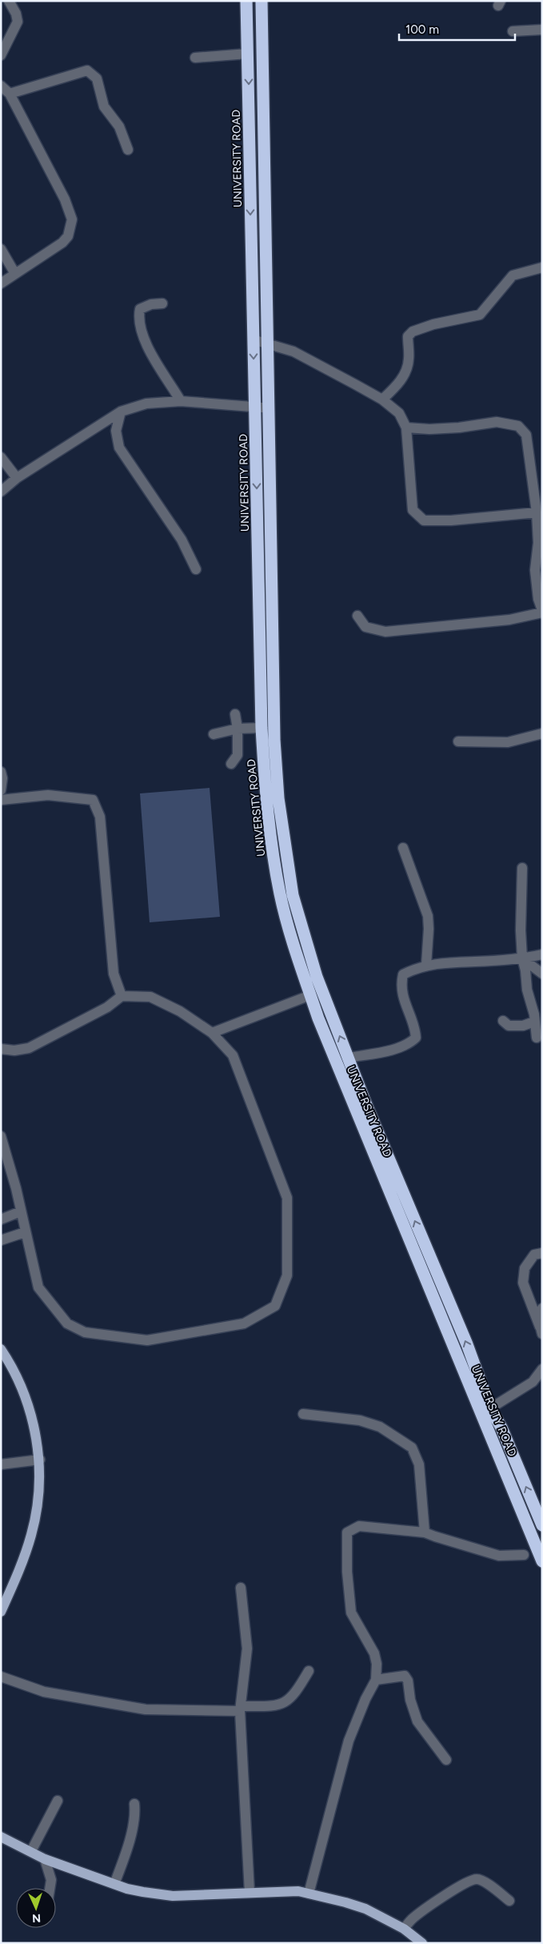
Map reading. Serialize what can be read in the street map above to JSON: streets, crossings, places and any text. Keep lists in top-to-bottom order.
{
  "streets": {
    "highway": ["UNIVERSITY ROAD"]
  },
  "scale_bar": "100 m",
  "north": "bottom"
}
